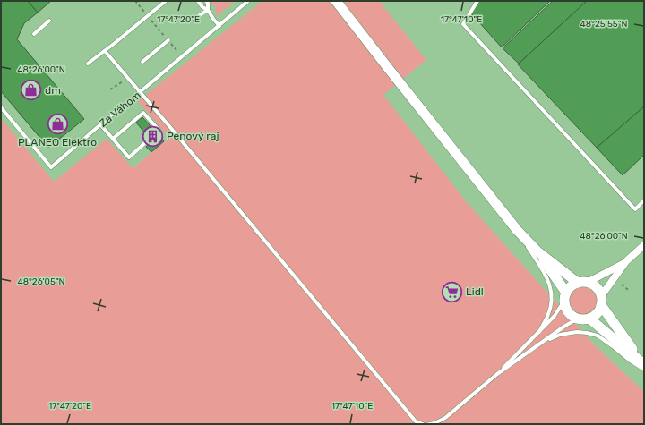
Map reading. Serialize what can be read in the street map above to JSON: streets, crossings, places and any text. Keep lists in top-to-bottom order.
{
  "streets": {
    "lane": ["Za Váhom"]
  },
  "places": {
    "shop": ["dm", "PLANEO Elektro"],
    "building": ["Penový raj"],
    "supermarket": ["Lidl"]
  },
  "coordinates": [
    "17°47'20\"E",
    "17°47'10\"E",
    "48°25'55\"N",
    "48°26'00\"N",
    "48°26'05\"N"
  ]
}
